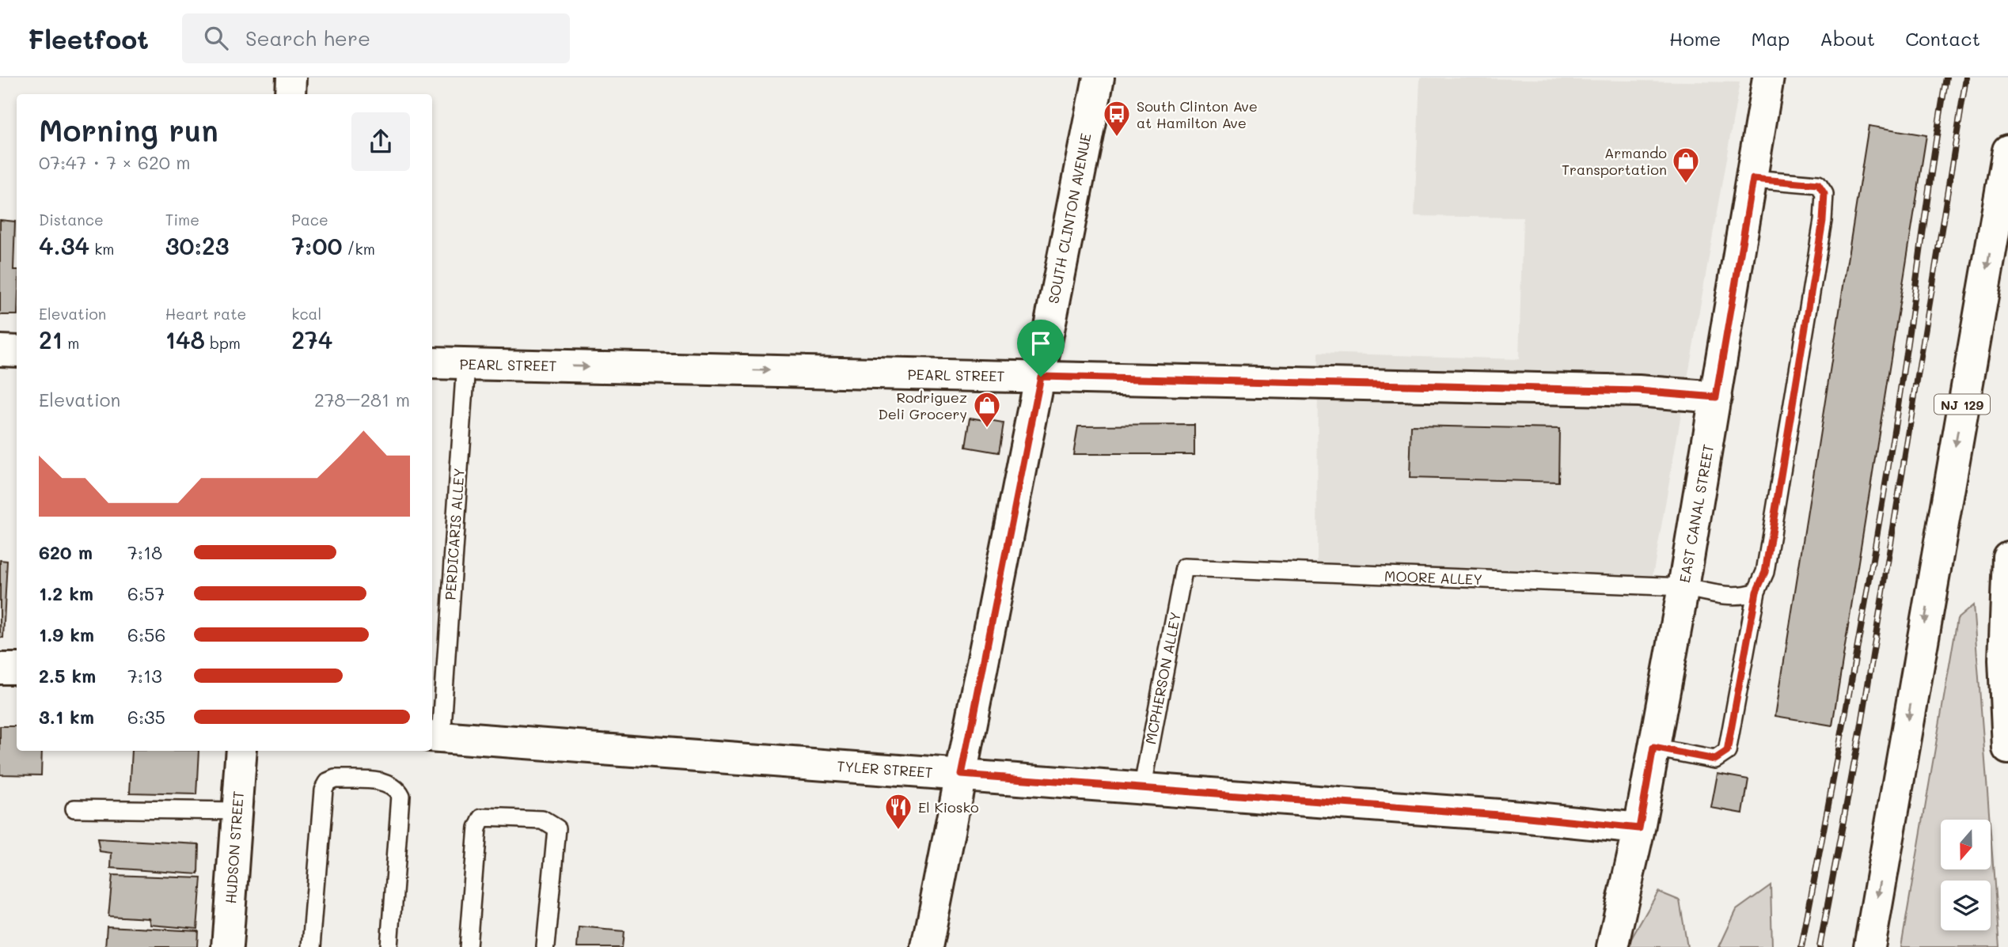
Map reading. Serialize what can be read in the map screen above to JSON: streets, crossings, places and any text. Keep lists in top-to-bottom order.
{
  "streets": {
    "main road": [
      "SOUTH CLINTON AVENUE",
      "PEARL STREET",
      "NJ 129",
      "EAST CANAL STREET",
      "TYLER STREET",
      "HUDSON STREET"
    ],
    "lane": ["PERDICARIS ALLEY", "MOORE ALLEY", "MCPHERSON ALLEY"]
  },
  "crossings": [
    ["SOUTH CLINTON AVENUE", "PEARL STREET"],
    ["SOUTH CLINTON AVENUE", "TYLER STREET"],
    ["PEARL STREET", "EAST CANAL STREET"],
    ["PEARL STREET", "PERDICARIS ALLEY"],
    ["EAST CANAL STREET", "MOORE ALLEY"],
    ["EAST CANAL STREET", "TYLER STREET"],
    ["PERDICARIS ALLEY", "TYLER STREET"],
    ["MOORE ALLEY", "MCPHERSON ALLEY"],
    ["MCPHERSON ALLEY", "TYLER STREET"]
  ],
  "one_way": ["PEARL STREET"],
  "places": {
    "bus stop": ["South Clinton Ave at Hamilton Ave"],
    "shop": ["Armando Transportation", "Rodriguez Deli Grocery"],
    "restaurant": ["El Kiosko"]
  },
  "north": "bottom",
  "page": {
    "header": "Fleetfoot",
    "search": "Search here",
    "nav": [
      "Home",
      "Map",
      "About",
      "Contact"
    ],
    "heading": ["Morning run", "07:47 · 7 × 620 m"],
    "stats": [
      ["Distance", "4.34 km"],
      ["Time", "30:23"],
      ["Pace", "7:00 /km"],
      ["Elevation", "21 m"],
      ["Heart rate", "148 bpm"],
      ["kcal", "274"]
    ],
    "chart": ["Elevation", "278–281 m"],
    "list": [
      {
        "name": "620 m",
        "note": "7:18"
      },
      {
        "name": "1.2 km",
        "note": "6:57"
      },
      {
        "name": "1.9 km",
        "note": "6:56"
      },
      {
        "name": "2.5 km",
        "note": "7:13"
      },
      {
        "name": "3.1 km",
        "note": "6:35"
      }
    ]
  }
}
